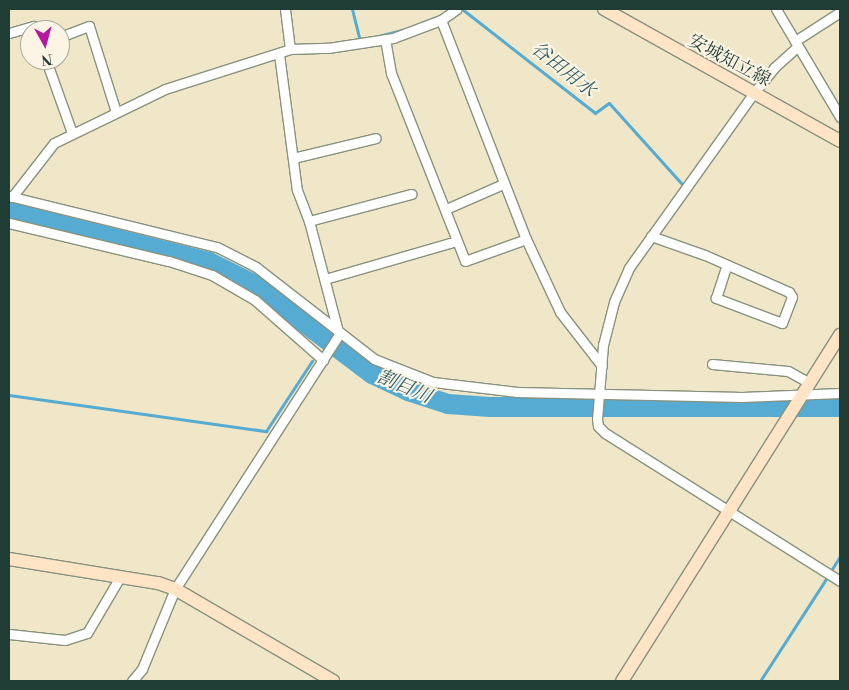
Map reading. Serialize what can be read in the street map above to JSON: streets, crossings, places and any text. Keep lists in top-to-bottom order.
{
  "streets": {
    "street": ["安城知立線"]
  },
  "water": ["谷田用水", "割目川"],
  "north": "bottom"
}
